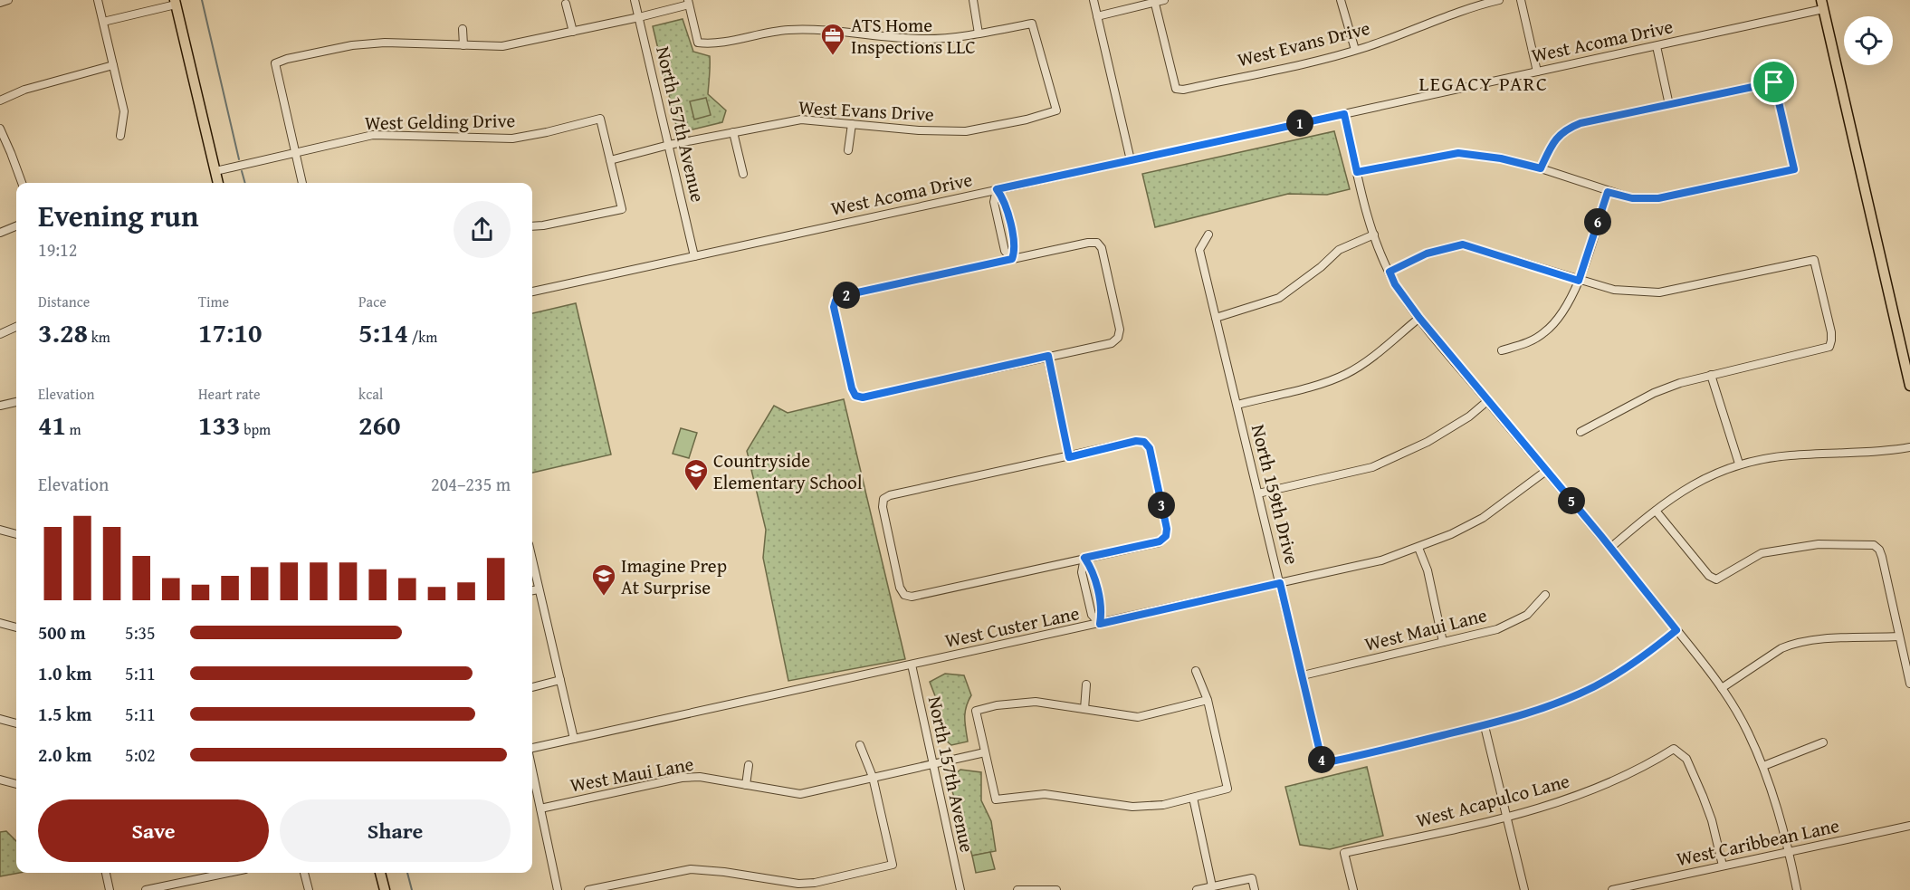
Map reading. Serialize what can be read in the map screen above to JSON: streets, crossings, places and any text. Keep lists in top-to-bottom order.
{
  "streets": {
    "street": [
      "West Acoma Drive",
      "West Evans Drive",
      "West Gelding Drive",
      "North 157th Avenue",
      "North 159th Drive",
      "West Custer Lane",
      "West Maui Lane",
      "West Acapulco Lane",
      "West Caribbean Lane"
    ]
  },
  "crossings": [
    ["West Acoma Drive", "North 157th Avenue"],
    ["West Evans Drive", "West Gelding Drive"],
    ["West Evans Drive", "North 157th Avenue"],
    ["North 157th Avenue", "West Custer Lane"],
    ["North 157th Avenue", "West Maui Lane"],
    ["North 159th Drive", "West Custer Lane"],
    ["North 159th Drive", "West Maui Lane"],
    ["West Acapulco Lane", "West Caribbean Lane"]
  ],
  "districts": ["LEGACY PARC"],
  "places": {
    "office": ["ATS Home Inspections LLC"],
    "school or university": ["Countryside Elementary School", "Imagine Prep At Surprise"]
  },
  "page": {
    "pins": [
      "1",
      "6",
      "2",
      "5",
      "3",
      "4"
    ],
    "heading": ["Evening run", "19:12"],
    "stats": [
      ["Distance", "3.28 km"],
      ["Time", "17:10"],
      ["Pace", "5:14 /km"],
      ["Elevation", "41 m"],
      ["Heart rate", "133 bpm"],
      ["kcal", "260"]
    ],
    "chart": ["Elevation", "204–235 m"],
    "list": [
      {
        "name": "500 m",
        "note": "5:35"
      },
      {
        "name": "1.0 km",
        "note": "5:11"
      },
      {
        "name": "1.5 km",
        "note": "5:11"
      },
      {
        "name": "2.0 km",
        "note": "5:02"
      }
    ],
    "buttons": ["Save", "Share"]
  }
}
